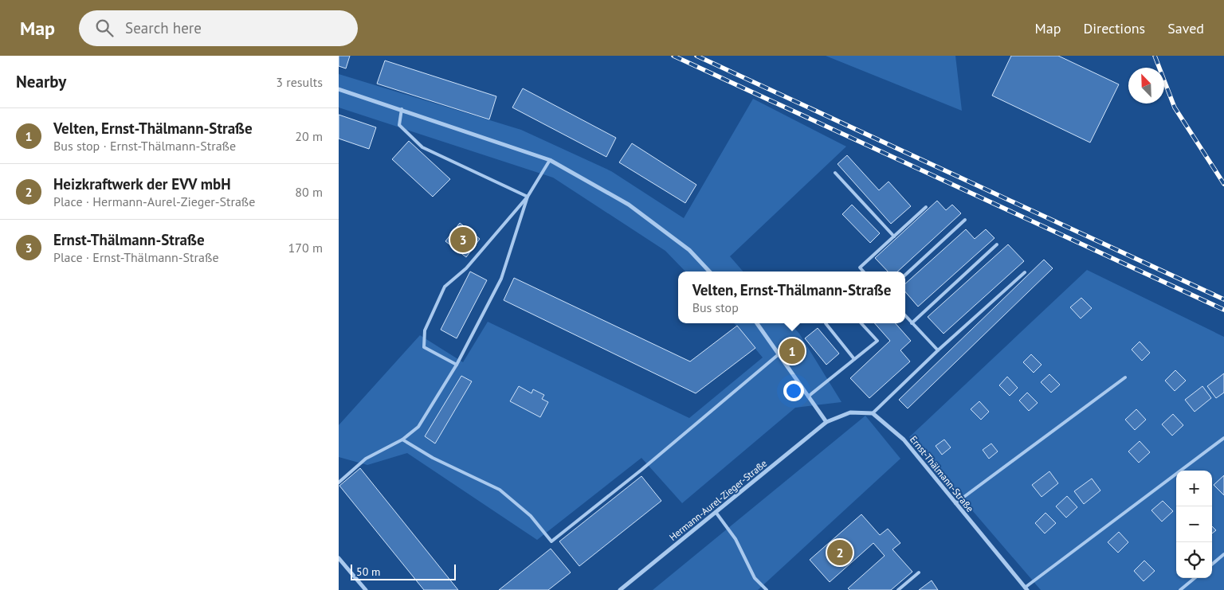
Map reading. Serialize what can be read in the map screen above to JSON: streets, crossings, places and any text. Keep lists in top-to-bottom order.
{
  "streets": {
    "street": ["Ernst-Thälmann-Straße", "Hermann-Aurel-Zieger-Straße"]
  },
  "scale_bar": "50 m",
  "north": "top left",
  "page": {
    "header": "Map",
    "search": "Search here",
    "nav": ["Map", "Directions", "Saved"],
    "heading": ["Nearby", "3 results"],
    "list": [
      {
        "mark": "1",
        "name": "Velten, Ernst-Thälmann-Straße",
        "note": "Bus stop · Ernst-Thälmann-Straße",
        "value": "20 m"
      },
      {
        "mark": "2",
        "name": "Heizkraftwerk der EVV mbH",
        "note": "Place · Hermann-Aurel-Zieger-Straße",
        "value": "80 m"
      },
      {
        "mark": "3",
        "name": "Ernst-Thälmann-Straße",
        "note": "Place · Ernst-Thälmann-Straße",
        "value": "170 m"
      }
    ],
    "pins": ["3", "1", "2"],
    "popup": ["Velten, Ernst-Thälmann-Straße", "Bus stop"],
    "map_buttons": ["+", "−"],
    "scale": "50 m"
  }
}
